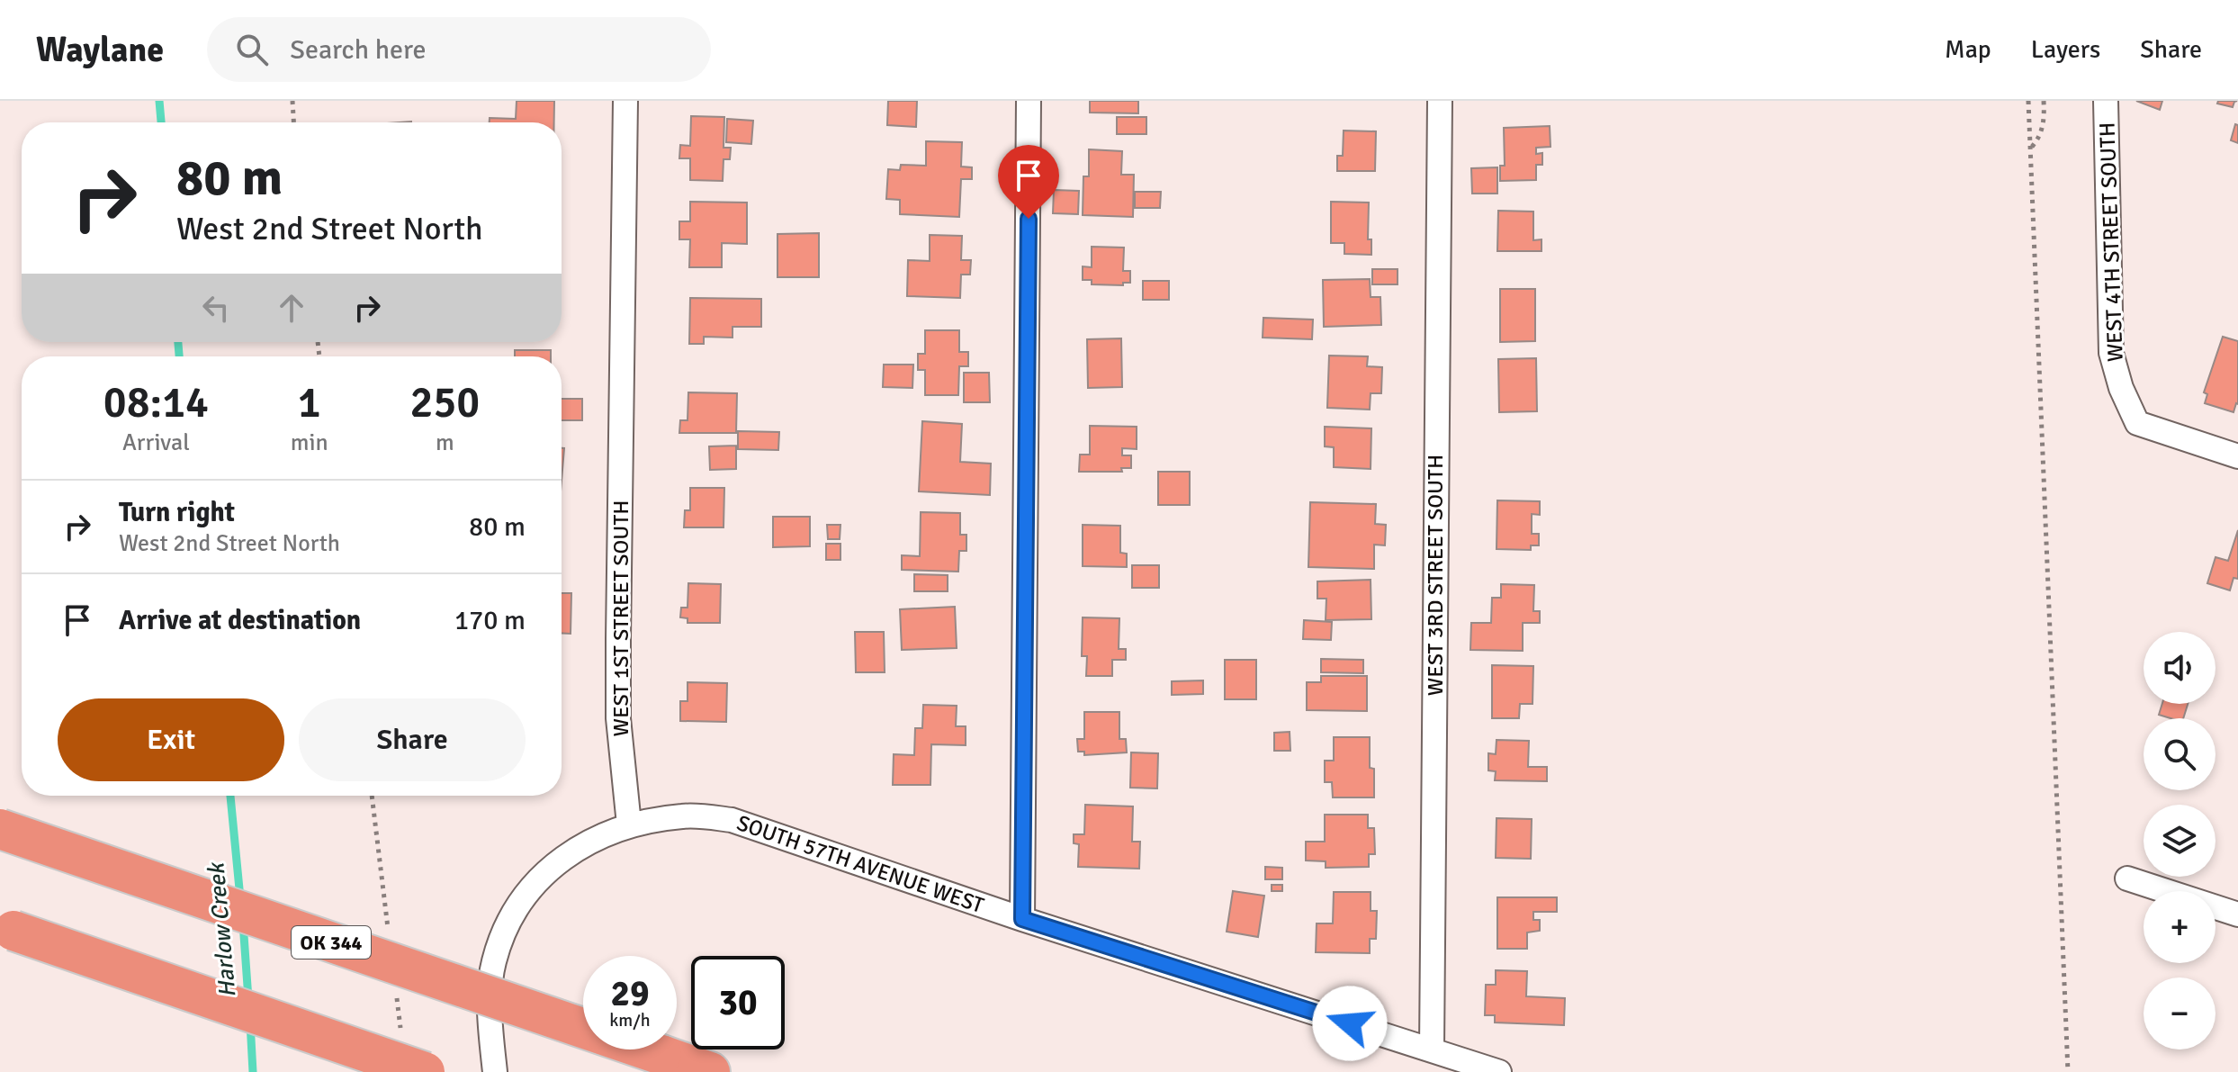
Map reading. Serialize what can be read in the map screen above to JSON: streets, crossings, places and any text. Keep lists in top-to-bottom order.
{
  "streets": {
    "highway": ["OK 344"],
    "street": [
      "WEST 4TH STREET SOUTH",
      "WEST 3RD STREET SOUTH",
      "WEST 1ST STREET SOUTH",
      "SOUTH 57TH AVENUE WEST"
    ]
  },
  "crossings": [
    ["WEST 3RD STREET SOUTH", "SOUTH 57TH AVENUE WEST"],
    ["WEST 1ST STREET SOUTH", "SOUTH 57TH AVENUE WEST"]
  ],
  "water": ["Harlow Creek"],
  "page": {
    "header": "Waylane",
    "search": "Search here",
    "nav": ["Map", "Layers", "Share"],
    "turn": ["80 m", "West 2nd Street North"],
    "eta": [
      "08:14",
      "Arrival",
      "1",
      "min",
      "250",
      "m"
    ],
    "list": [
      {
        "name": "Turn right",
        "note": "West 2nd Street North",
        "value": "80 m"
      },
      {
        "name": "Arrive at destination",
        "value": "170 m"
      }
    ],
    "map_buttons": ["+", "−"],
    "buttons": ["Exit", "Share"],
    "speed": "29 km/h",
    "limit": "30"
  }
}
